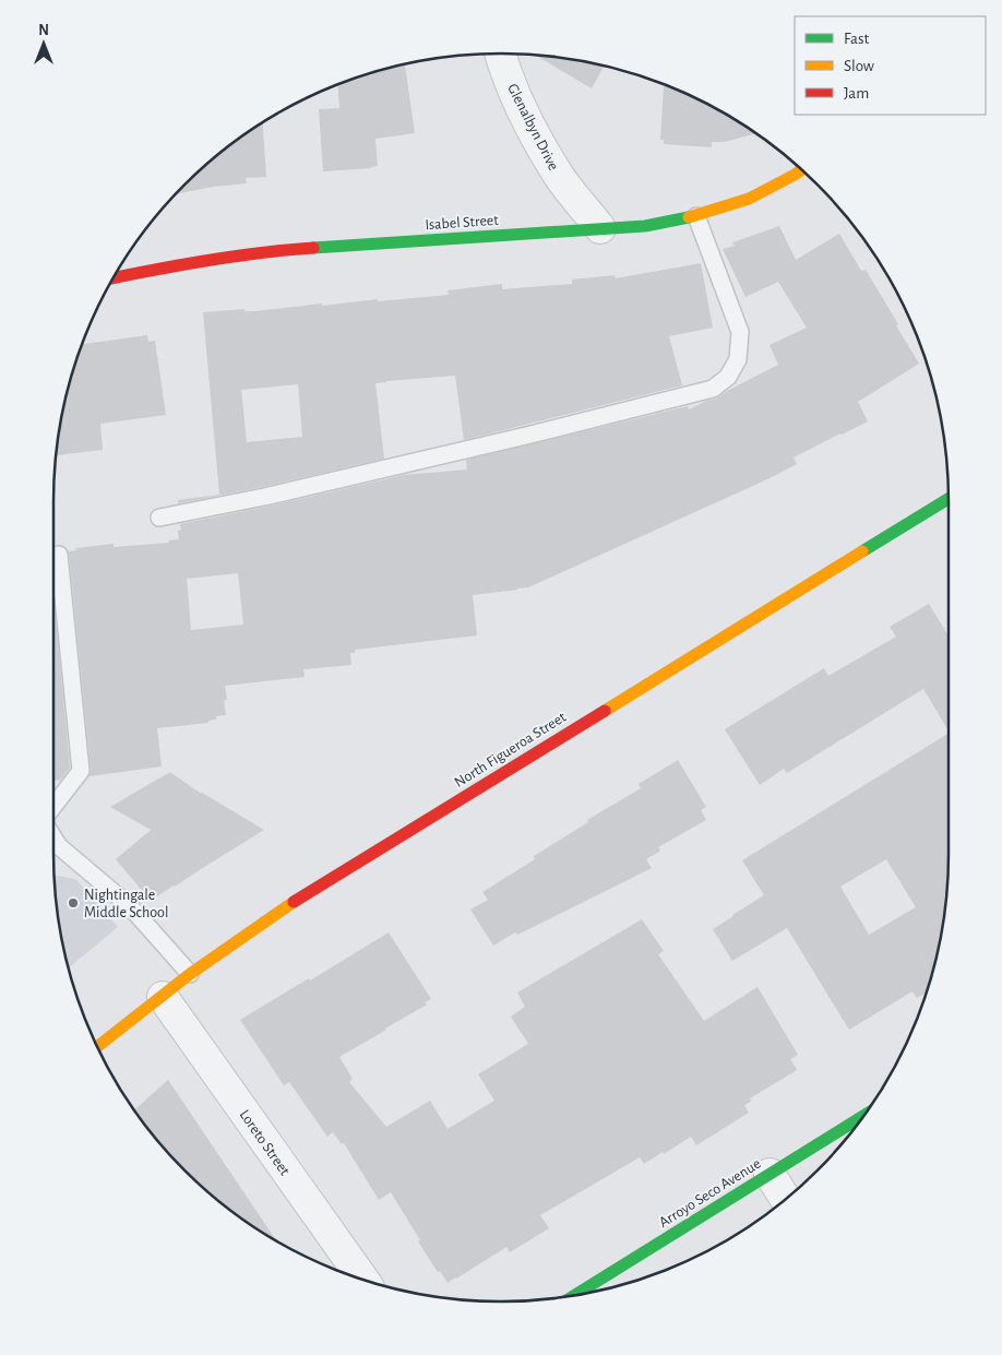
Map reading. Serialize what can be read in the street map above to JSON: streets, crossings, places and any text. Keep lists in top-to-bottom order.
{
  "streets": {
    "street": [
      "Glenalbyn Drive",
      "Isabel Street",
      "North Figueroa Street",
      "Loreto Street",
      "Arroyo Seco Avenue"
    ]
  },
  "crossings": [
    ["Glenalbyn Drive", "Isabel Street"],
    ["North Figueroa Street", "Loreto Street"]
  ],
  "places": ["Nightingale Middle School"],
  "legend": ["Fast", "Slow", "Jam"],
  "north": "top"
}
